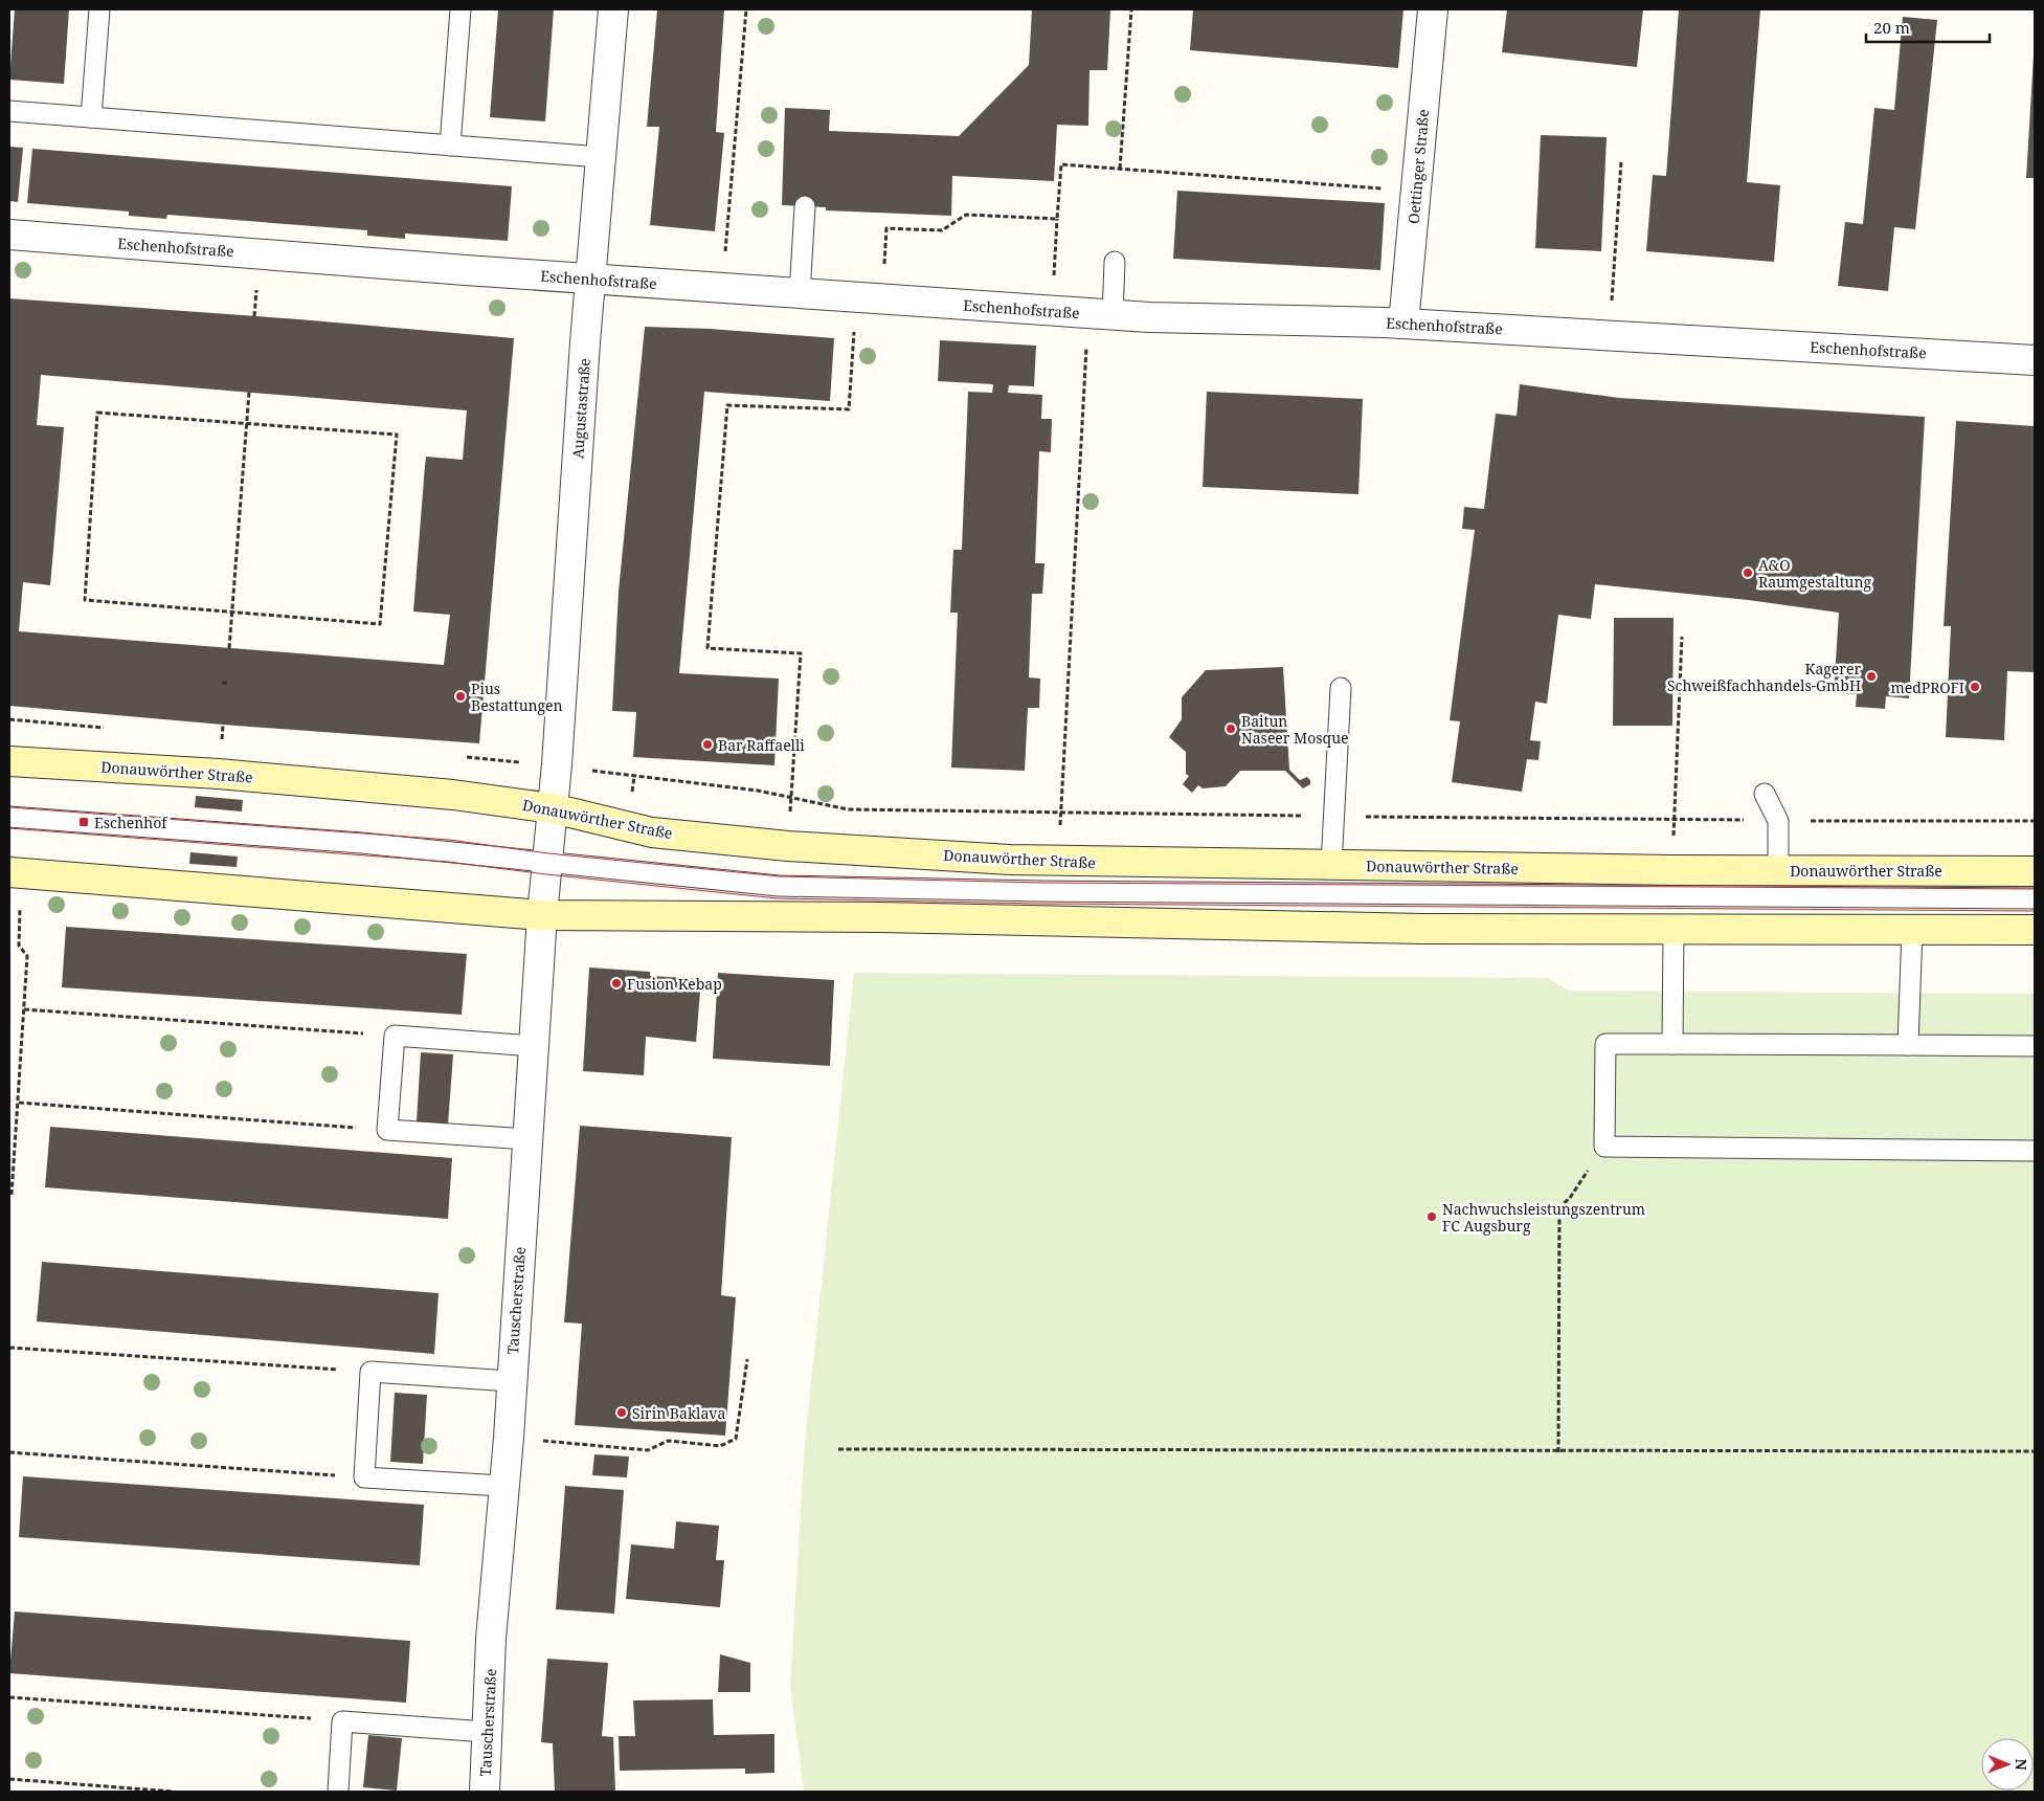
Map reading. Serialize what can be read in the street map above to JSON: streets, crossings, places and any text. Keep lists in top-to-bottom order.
{
  "streets": {
    "main road": ["Donauwörther Straße"],
    "street": [
      "Oettinger Straße",
      "Eschenhofstraße",
      "Augustastraße",
      "Tauscherstraße"
    ]
  },
  "crossings": [
    ["Oettinger Straße", "Eschenhofstraße"],
    ["Eschenhofstraße", "Augustastraße"],
    ["Augustastraße", "Donauwörther Straße"],
    ["Augustastraße", "Tauscherstraße"],
    ["Donauwörther Straße", "Tauscherstraße"]
  ],
  "places": {
    "other": [
      "A&O Raumgestaltung",
      "Kagerer Schweißfachhandels-GmbH",
      "medPROFI",
      "Pius Bestattungen",
      "Baitun Naseer Mosque",
      "Bar Raffaelli",
      "Fusion Kebap",
      "Nachwuchsleistungszentrum FC Augsburg",
      "Sirin Baklava"
    ],
    "transit": ["Eschenhof"]
  },
  "scale_bar": "20 m",
  "north": "right"
}
